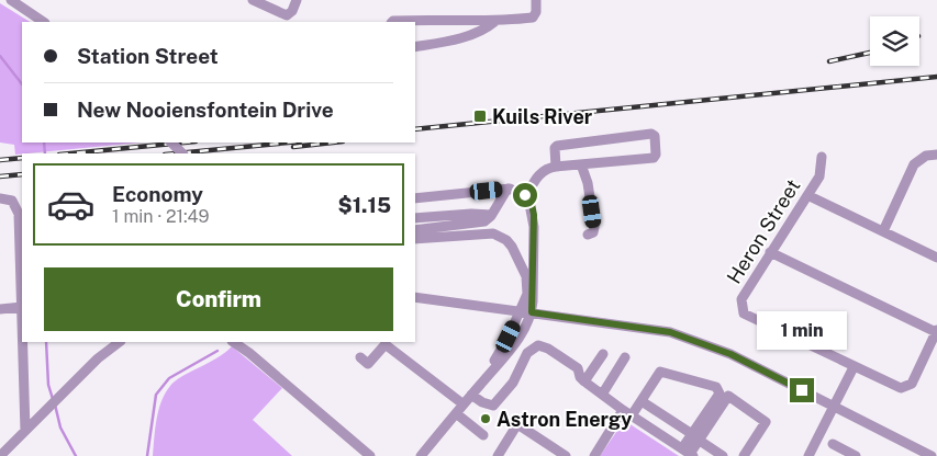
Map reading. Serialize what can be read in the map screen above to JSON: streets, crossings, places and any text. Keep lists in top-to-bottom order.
{
  "streets": {
    "street": ["Heron Street"]
  },
  "places": {
    "transit": ["Kuils River"],
    "other": ["Astron Energy"]
  },
  "page": {
    "banner": ["Station Street", "New Nooiensfontein Drive"],
    "list": [
      {
        "name": "Economy",
        "note": "1 min · 21:49",
        "value": "$1.15"
      }
    ],
    "buttons": "Confirm",
    "bubble": "1 min"
  }
}
